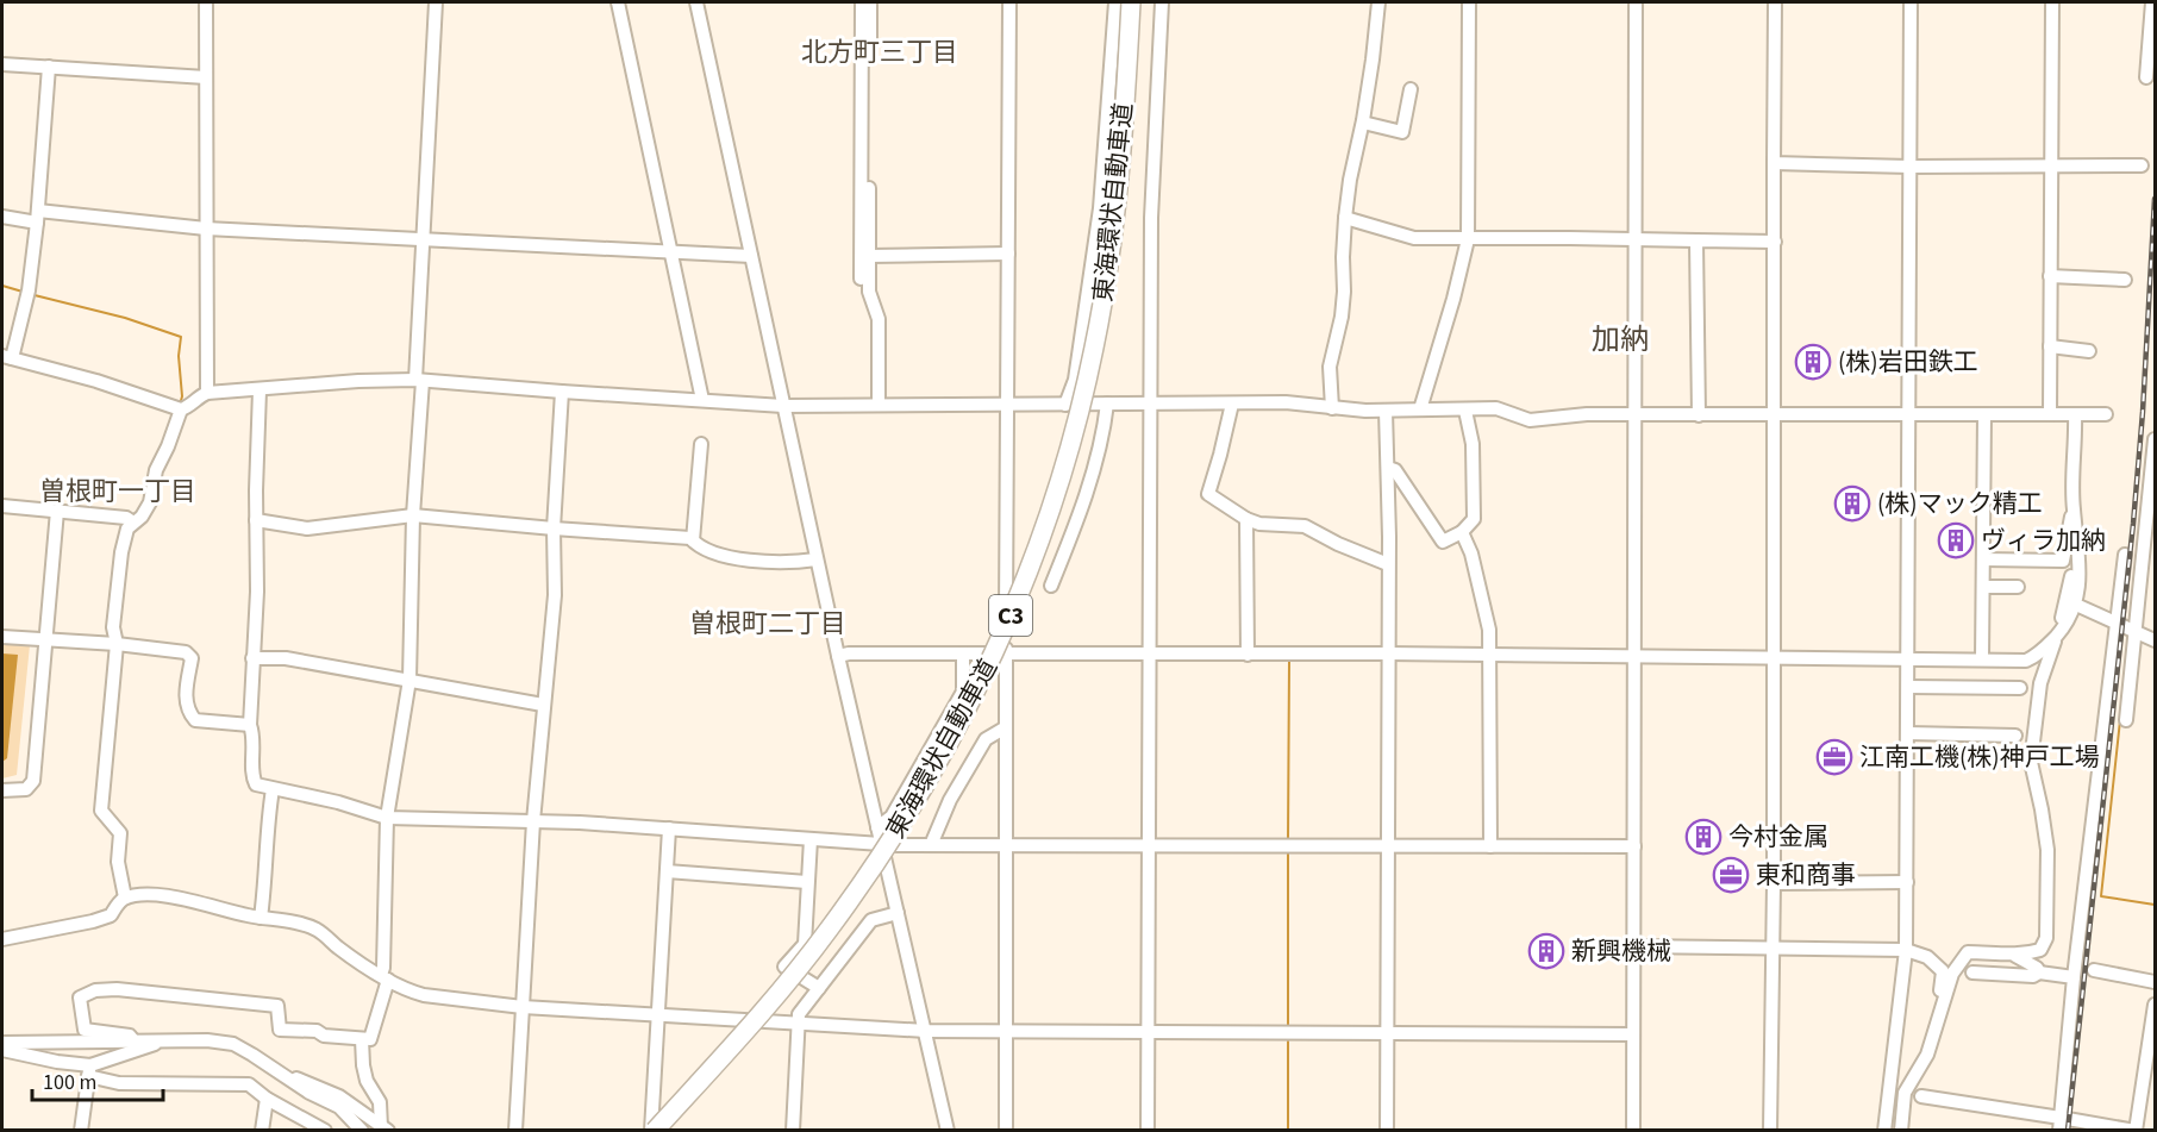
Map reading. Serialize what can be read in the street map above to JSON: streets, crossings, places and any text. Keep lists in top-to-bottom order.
{
  "streets": {
    "highway": ["東海環状自動車道", "C3"]
  },
  "districts": [
    "北方町三丁目",
    "加納",
    "曽根町一丁目",
    "曽根町二丁目"
  ],
  "places": {
    "building": [
      "(株)岩田鉄工",
      "(株)マック精工",
      "ヴィラ加納",
      "今村金属",
      "新興機械"
    ],
    "office": ["江南工機(株)神戸工場", "東和商事"]
  },
  "scale_bar": "100 m"
}
